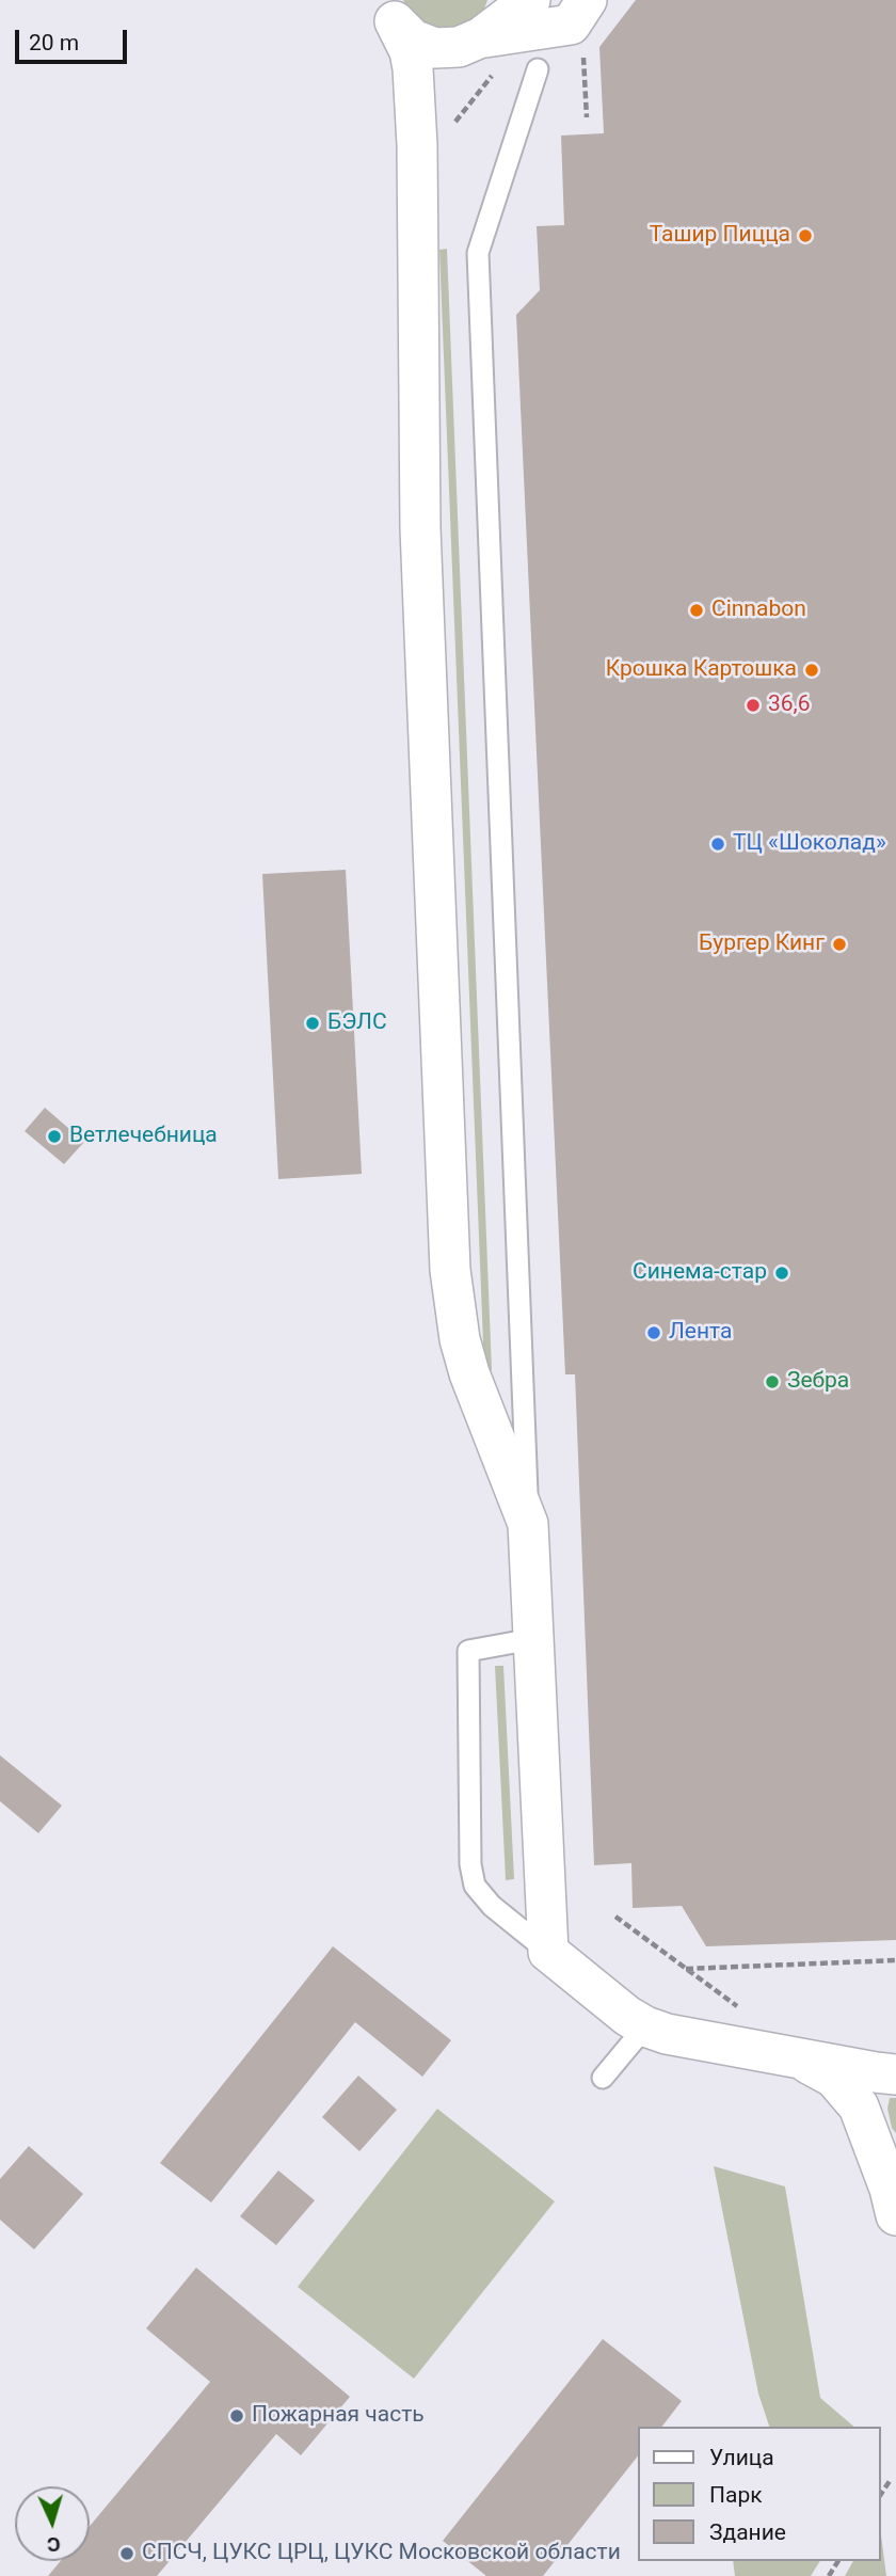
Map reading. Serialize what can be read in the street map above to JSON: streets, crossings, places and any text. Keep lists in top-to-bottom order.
{
  "places": [
    "Ташир Пицца",
    "Cinnabon",
    "Крошка Картошка",
    "36,6",
    "ТЦ «Шоколад»",
    "Бургер Кинг",
    "БЭЛС",
    "Ветлечебница",
    "Синема-стар",
    "Лента",
    "Зебра",
    "Пожарная часть",
    "СПСЧ, ЦУКС ЦРЦ, ЦУКС Московской области"
  ],
  "legend": ["Улица", "Парк", "Здание"],
  "scale_bar": "20 m",
  "north": "bottom"
}
